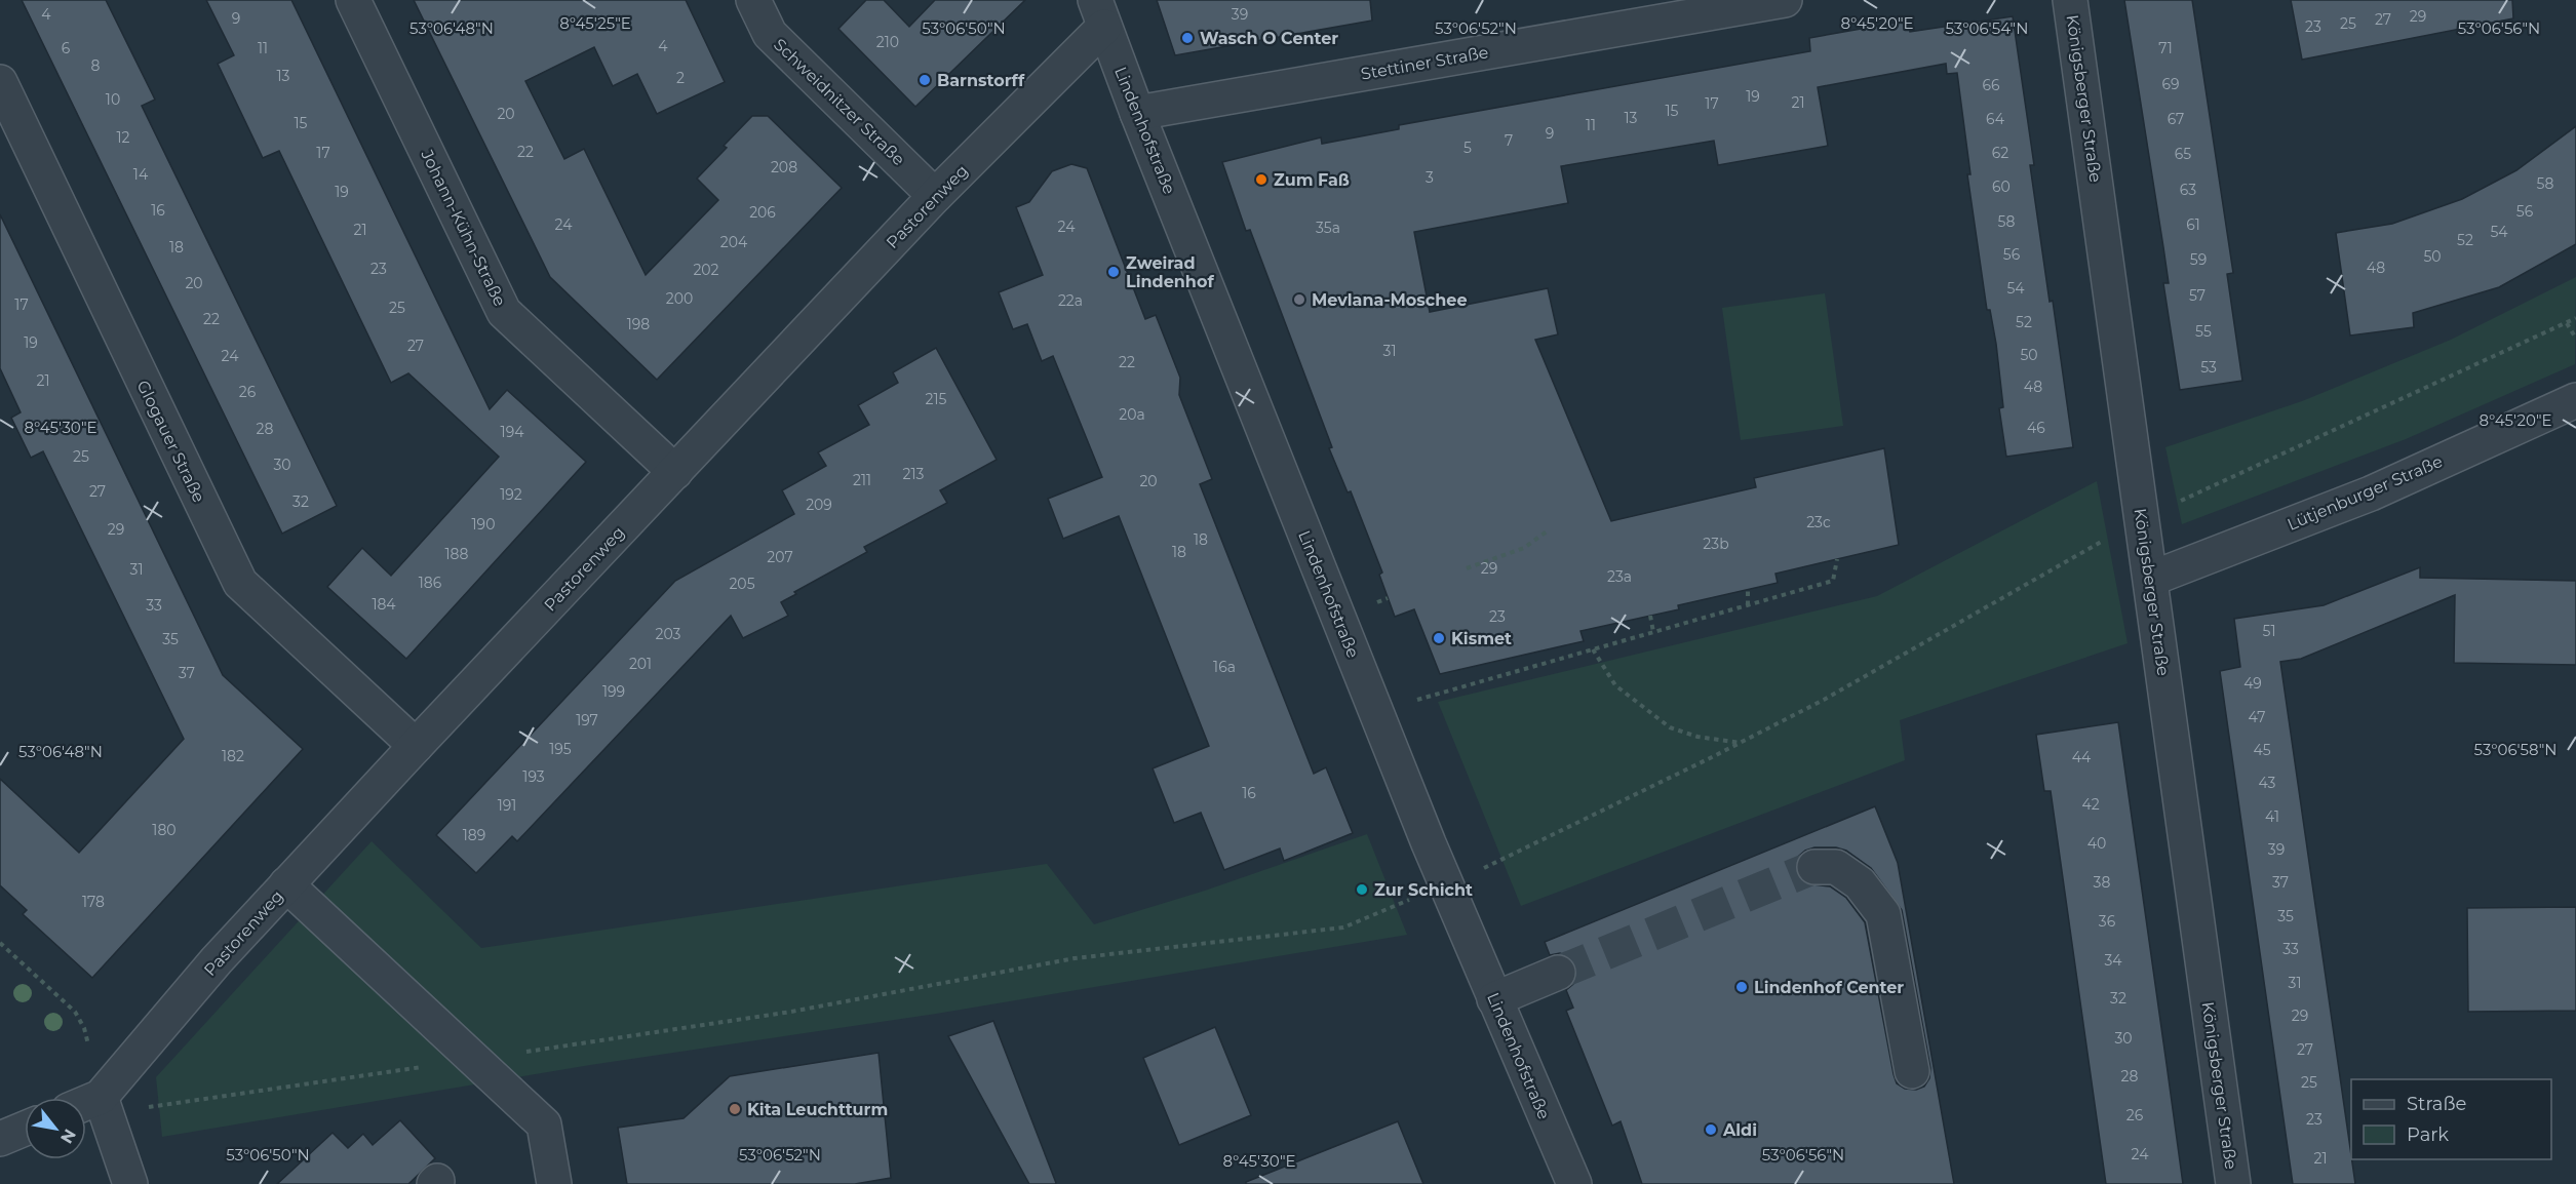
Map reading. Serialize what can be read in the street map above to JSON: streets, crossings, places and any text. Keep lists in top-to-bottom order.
{
  "streets": {
    "street": [
      "Stettiner Straße",
      "Königsberger Straße",
      "Schweidnitzer Straße",
      "Lindenhofstraße",
      "Pastorenweg",
      "Johann-Kühn-Straße",
      "Glogauer Straße",
      "Lütjenburger Straße"
    ]
  },
  "crossings": [
    ["Stettiner Straße", "Lindenhofstraße"],
    ["Königsberger Straße", "Lütjenburger Straße"],
    ["Schweidnitzer Straße", "Pastorenweg"],
    ["Lindenhofstraße", "Pastorenweg"],
    ["Pastorenweg", "Johann-Kühn-Straße"],
    ["Pastorenweg", "Glogauer Straße"]
  ],
  "places": [
    "Wasch O Center",
    "Barnstorff",
    "Zum Faß",
    "Zweirad Lindenhof",
    "Mevlana-Moschee",
    "Kismet",
    "Zur Schicht",
    "Lindenhof Center",
    "Kita Leuchtturm",
    "Aldi"
  ],
  "house_numbers": [
    "4",
    "39",
    "29",
    "9",
    "27",
    "25",
    "23",
    "210",
    "4",
    "6",
    "11",
    "71",
    "8",
    "13",
    "2",
    "69",
    "66",
    "19",
    "10",
    "21",
    "17",
    "15",
    "20",
    "13",
    "64",
    "67",
    "15",
    "11",
    "9",
    "12",
    "7",
    "5",
    "22",
    "17",
    "62",
    "65",
    "208",
    "14",
    "3",
    "58",
    "60",
    "63",
    "19",
    "16",
    "56",
    "206",
    "58",
    "24",
    "61",
    "24",
    "35a",
    "21",
    "54",
    "52",
    "204",
    "18",
    "56",
    "50",
    "59",
    "48",
    "23",
    "202",
    "20",
    "54",
    "57",
    "200",
    "22a",
    "17",
    "25",
    "22",
    "52",
    "198",
    "55",
    "19",
    "27",
    "31",
    "50",
    "24",
    "22",
    "53",
    "21",
    "48",
    "26",
    "215",
    "20a",
    "46",
    "28",
    "194",
    "25",
    "30",
    "213",
    "211",
    "20",
    "27",
    "192",
    "32",
    "209",
    "23c",
    "190",
    "29",
    "18",
    "23b",
    "18",
    "188",
    "207",
    "29",
    "31",
    "23a",
    "186",
    "205",
    "184",
    "33",
    "23",
    "51",
    "203",
    "35",
    "201",
    "16a",
    "37",
    "49",
    "199",
    "47",
    "197",
    "195",
    "45",
    "182",
    "44",
    "193",
    "43",
    "16",
    "42",
    "191",
    "41",
    "180",
    "189",
    "40",
    "39",
    "38",
    "37",
    "178",
    "35",
    "36",
    "33",
    "34",
    "31",
    "32",
    "29",
    "30",
    "27",
    "28",
    "25",
    "26",
    "23",
    "24",
    "21"
  ],
  "legend": ["Straße", "Park"],
  "north": "bottom right",
  "coordinates": [
    "8°45'25\"E",
    "8°45'20\"E",
    "53°06'48\"N",
    "53°06'50\"N",
    "53°06'56\"N",
    "53°06'52\"N",
    "53°06'54\"N",
    "8°45'30\"E",
    "53°06'58\"N"
  ]
}
